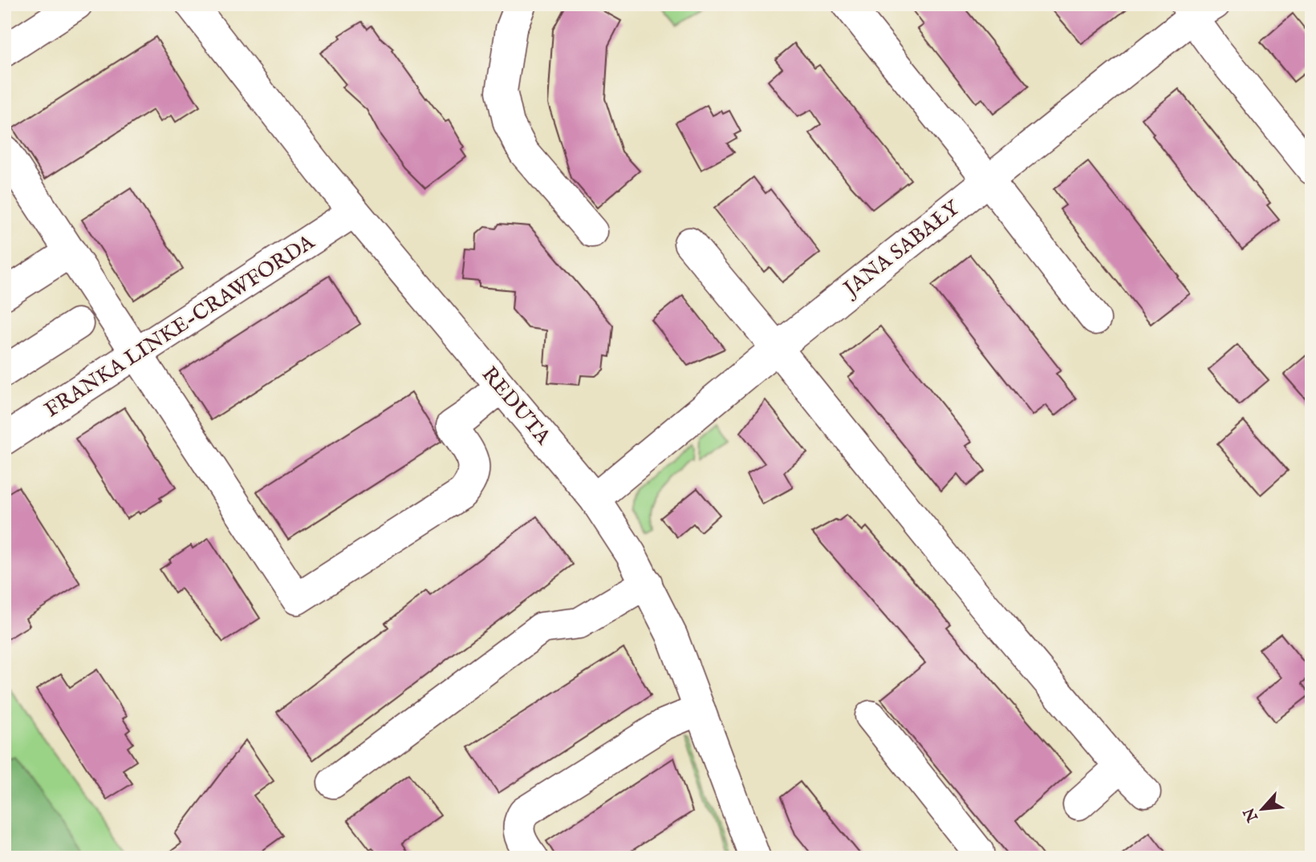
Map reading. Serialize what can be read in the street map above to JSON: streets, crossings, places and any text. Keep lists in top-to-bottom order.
{
  "streets": {
    "street": ["JANA SABAŁY", "FRANKA LINKE-CRAWFORDA", "REDUTA"]
  },
  "crossings": [
    ["JANA SABAŁY", "REDUTA"],
    ["FRANKA LINKE-CRAWFORDA", "REDUTA"]
  ],
  "north": "bottom left"
}
